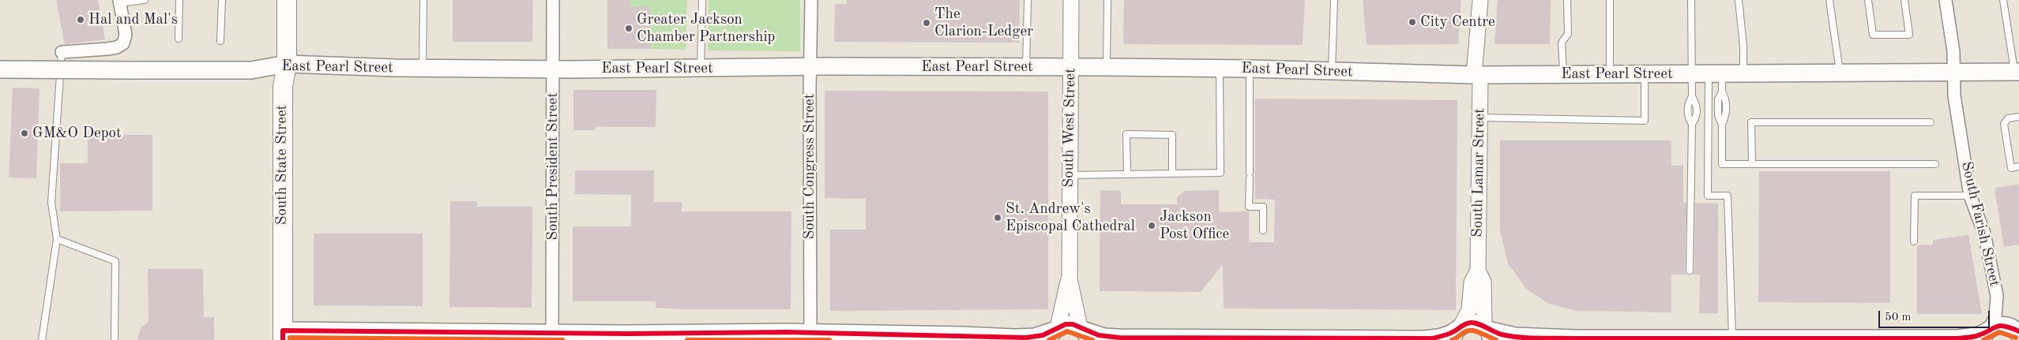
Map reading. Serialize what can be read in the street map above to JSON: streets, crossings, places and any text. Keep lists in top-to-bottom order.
{
  "streets": {
    "main road": ["East Pearl Street", "South State Street"],
    "street": [
      "South West Street",
      "South President Street",
      "South Congress Street",
      "South Lamar Street",
      "South Farish Street"
    ]
  },
  "crossings": [
    ["East Pearl Street", "South West Street"],
    ["East Pearl Street", "South State Street"],
    ["East Pearl Street", "South President Street"],
    ["East Pearl Street", "South Congress Street"],
    ["East Pearl Street", "South Lamar Street"],
    ["East Pearl Street", "South Farish Street"]
  ],
  "places": [
    "Hal and Mal's",
    "City Centre",
    "The Clarion-Ledger",
    "Greater Jackson Chamber Partnership",
    "GM&O Depot",
    "St. Andrew's Episcopal Cathedral",
    "Jackson Post Office"
  ],
  "scale_bar": "50 m"
}
